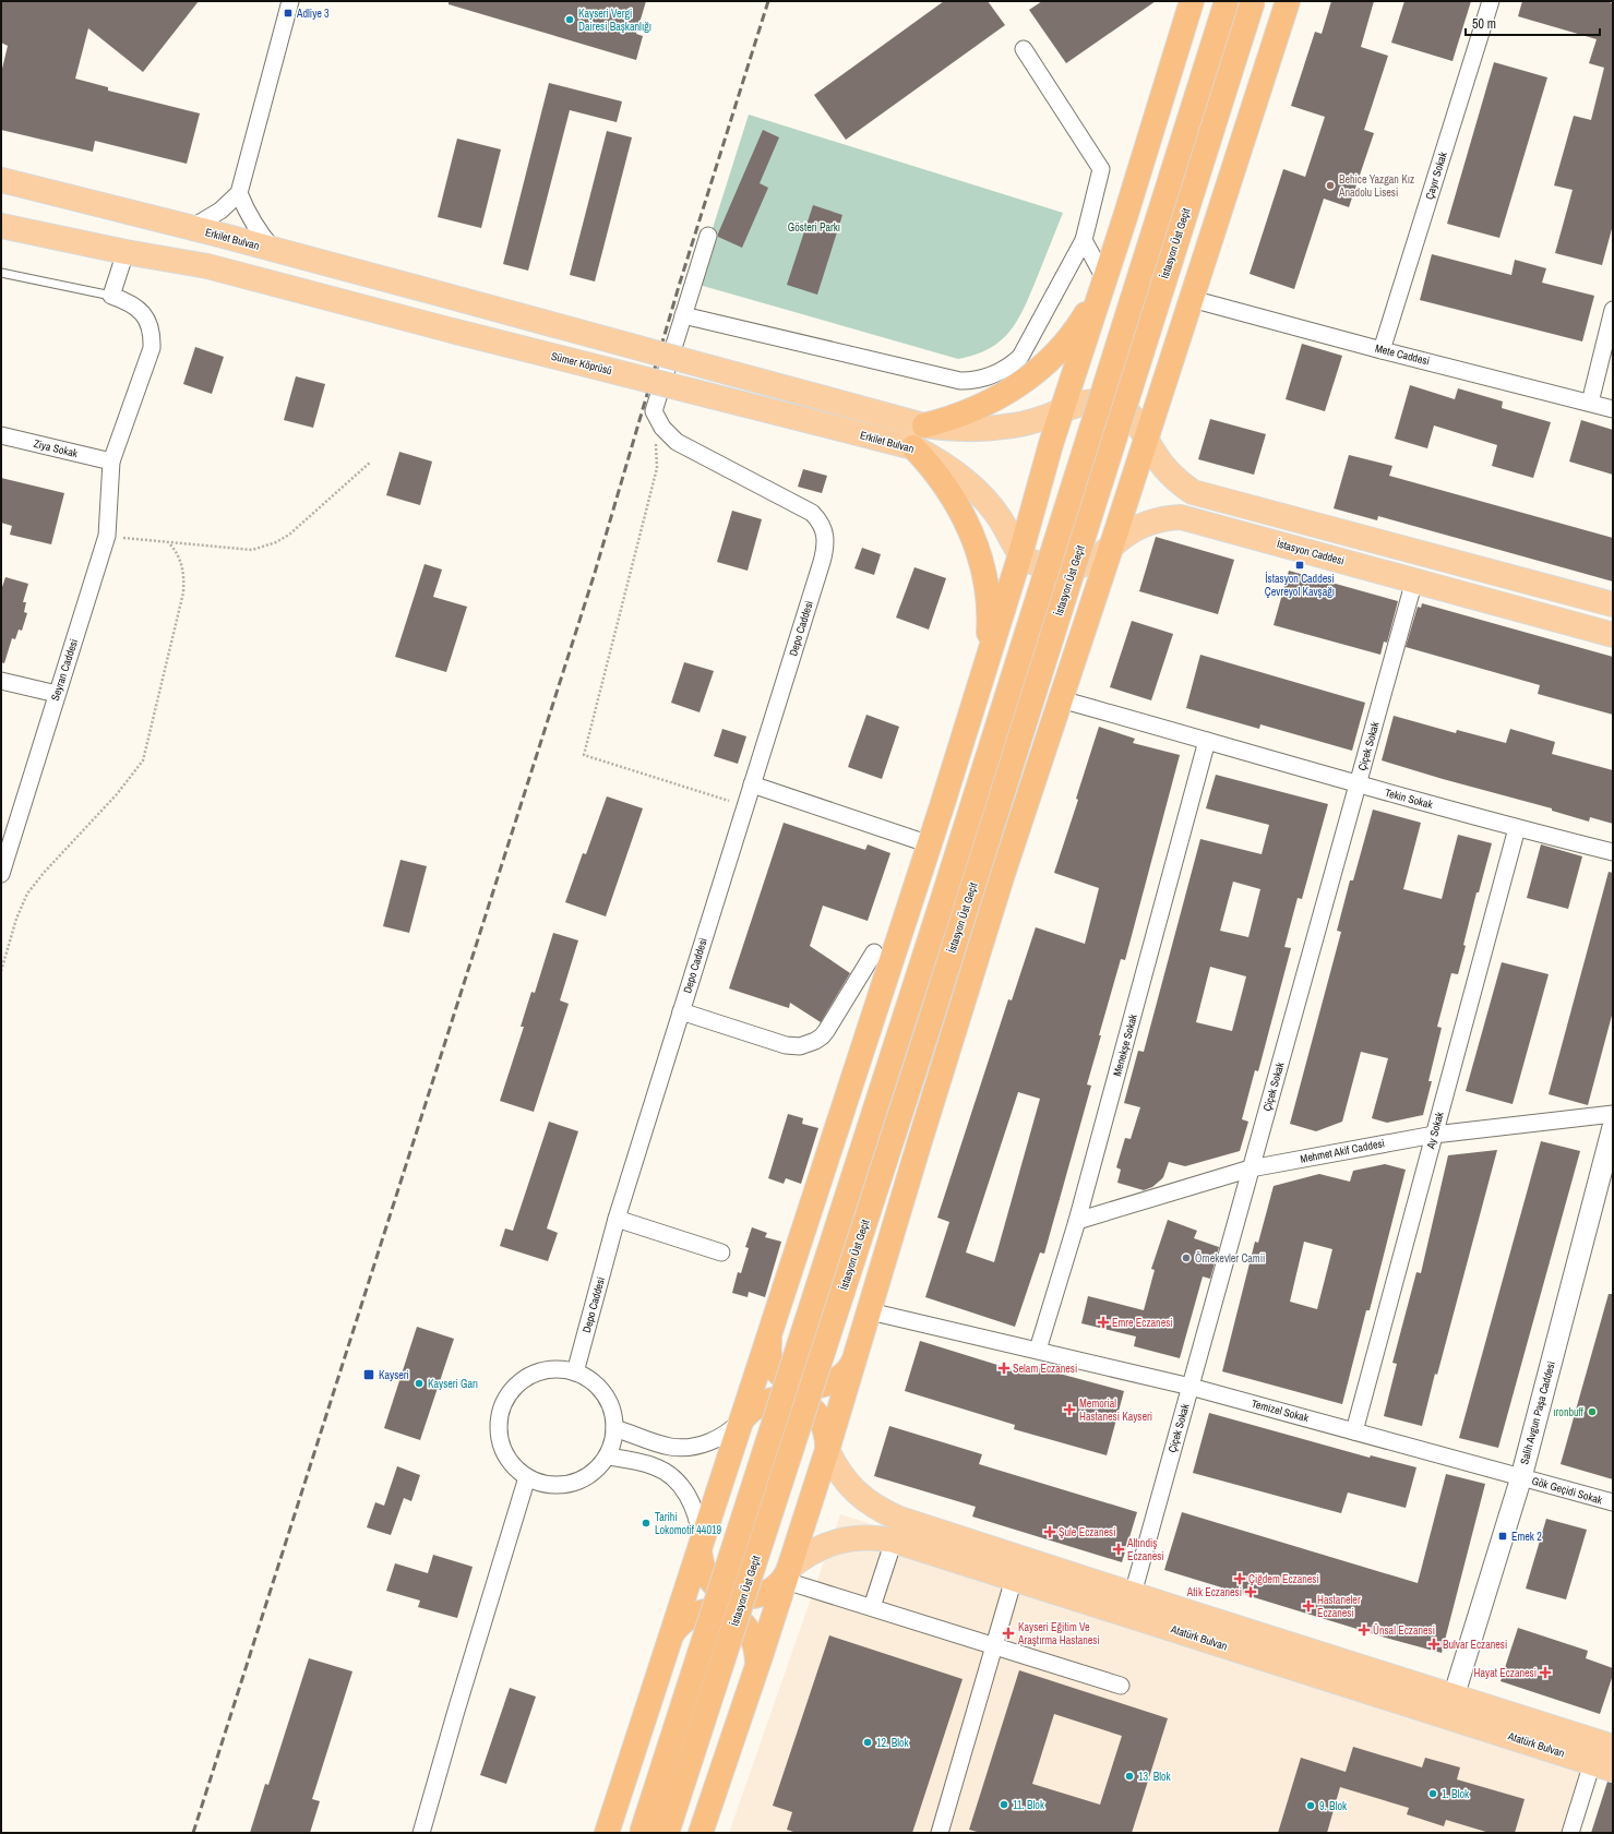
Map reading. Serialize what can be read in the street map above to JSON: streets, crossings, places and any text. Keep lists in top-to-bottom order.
{
  "streets": {
    "highway": ["İstasyon Üst Geçit"],
    "main road": [
      "Erkilet Bulvarı",
      "Sümer Köprüsü",
      "İstasyon Caddesi",
      "Atatürk Bulvarı"
    ],
    "street": [
      "Çayır Sokak",
      "Mete Caddesi",
      "Ziya Sokak",
      "Depo Caddesi",
      "Seyran Caddesi",
      "Çiçek Sokak",
      "Tekin Sokak",
      "Menekşe Sokak",
      "Ay Sokak",
      "Mehmet Akif Caddesi",
      "Temizel Sokak",
      "Salih Avgun Paşa Caddesi",
      "Gök Geçidi Sokak"
    ]
  },
  "crossings": [
    ["Çayır Sokak", "Mete Caddesi"],
    ["Erkilet Bulvarı", "Sümer Köprüsü"],
    ["Erkilet Bulvarı", "İstasyon Caddesi"],
    ["Ziya Sokak", "Seyran Caddesi"],
    ["İstasyon Caddesi", "Çiçek Sokak"],
    ["Çiçek Sokak", "Tekin Sokak"],
    ["Çiçek Sokak", "Mehmet Akif Caddesi"],
    ["Çiçek Sokak", "Temizel Sokak"],
    ["Çiçek Sokak", "Atatürk Bulvarı"],
    ["Tekin Sokak", "Menekşe Sokak"],
    ["Tekin Sokak", "Ay Sokak"],
    ["Menekşe Sokak", "Mehmet Akif Caddesi"],
    ["Menekşe Sokak", "Temizel Sokak"],
    ["Ay Sokak", "Mehmet Akif Caddesi"],
    ["Ay Sokak", "Temizel Sokak"],
    ["Temizel Sokak", "Salih Avgun Paşa Caddesi"],
    ["Temizel Sokak", "Gök Geçidi Sokak"],
    ["Salih Avgun Paşa Caddesi", "Gök Geçidi Sokak"],
    ["Salih Avgun Paşa Caddesi", "Atatürk Bulvarı"]
  ],
  "parks": ["Gösteri Parkı"],
  "places": {
    "transit": [
      "Adliye 3",
      "İstasyon Caddesi Çevreyol Kavşağı",
      "Kayseri",
      "Emek 2"
    ],
    "other": [
      "Kayseri Vergi Dairesi Başkanlığı",
      "Behice Yazgan Kız Anadolu Lisesi",
      "Örnekevler Camii",
      "Kayseri Garı",
      "ıronbuff",
      "Tarihi Lokomotif 44019",
      "12. Blok",
      "13. Blok",
      "1. Blok",
      "11. Blok",
      "9. Blok"
    ],
    "health": [
      "Emre Eczanesi",
      "Selam Eczanesi",
      "Memorial Hastanesi Kayseri",
      "Şule Eczanesi",
      "Altındiş Eczanesi",
      "Çiğdem Eczanesi",
      "Atik Eczanesi",
      "Hastaneler Eczanesi",
      "Ünsal Eczanesi",
      "Kayseri Eğitim Ve Araştırma Hastanesi",
      "Bulvar Eczanesi",
      "Hayat Eczanesi"
    ]
  },
  "scale_bar": "50 m"
}
